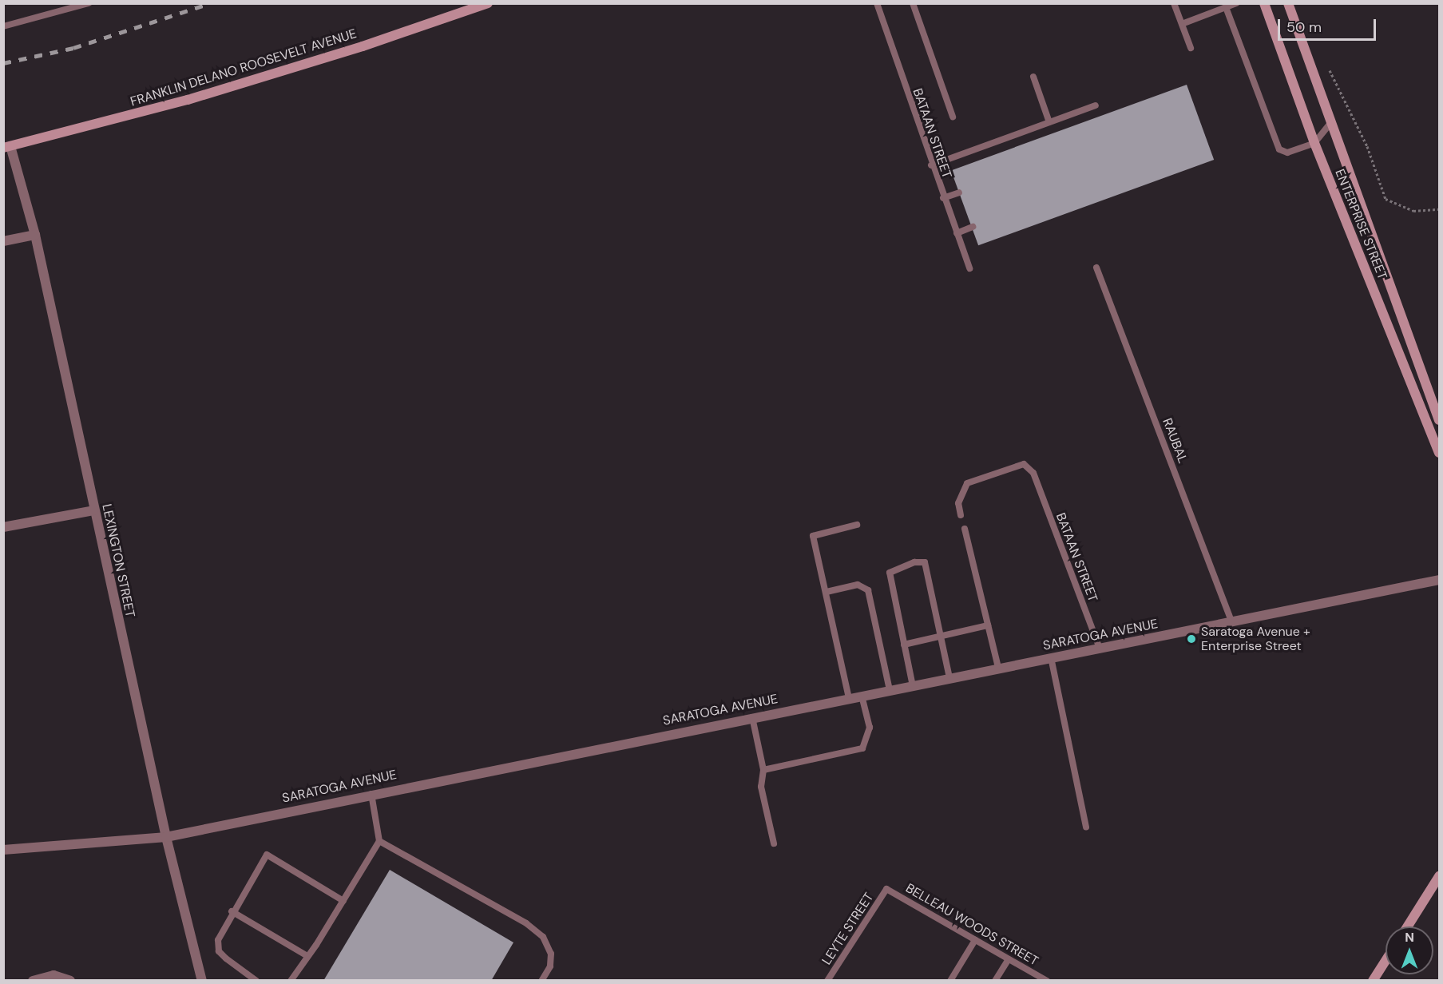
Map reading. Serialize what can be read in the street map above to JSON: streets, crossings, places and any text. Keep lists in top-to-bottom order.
{
  "streets": {
    "street": [
      "FRANKLIN DELANO ROOSEVELT AVENUE",
      "ENTERPRISE STREET",
      "LEXINGTON STREET",
      "SARATOGA AVENUE"
    ],
    "lane": [
      "BATAAN STREET",
      "RAUBAL",
      "BELLEAU WOODS STREET",
      "LEYTE STREET"
    ]
  },
  "crossings": [
    ["FRANKLIN DELANO ROOSEVELT AVENUE", "LEXINGTON STREET"],
    ["BATAAN STREET", "SARATOGA AVENUE"],
    ["RAUBAL", "SARATOGA AVENUE"],
    ["LEXINGTON STREET", "SARATOGA AVENUE"],
    ["BELLEAU WOODS STREET", "LEYTE STREET"]
  ],
  "places": ["Saratoga Avenue + Enterprise Street"],
  "scale_bar": "50 m",
  "north": "top"
}
